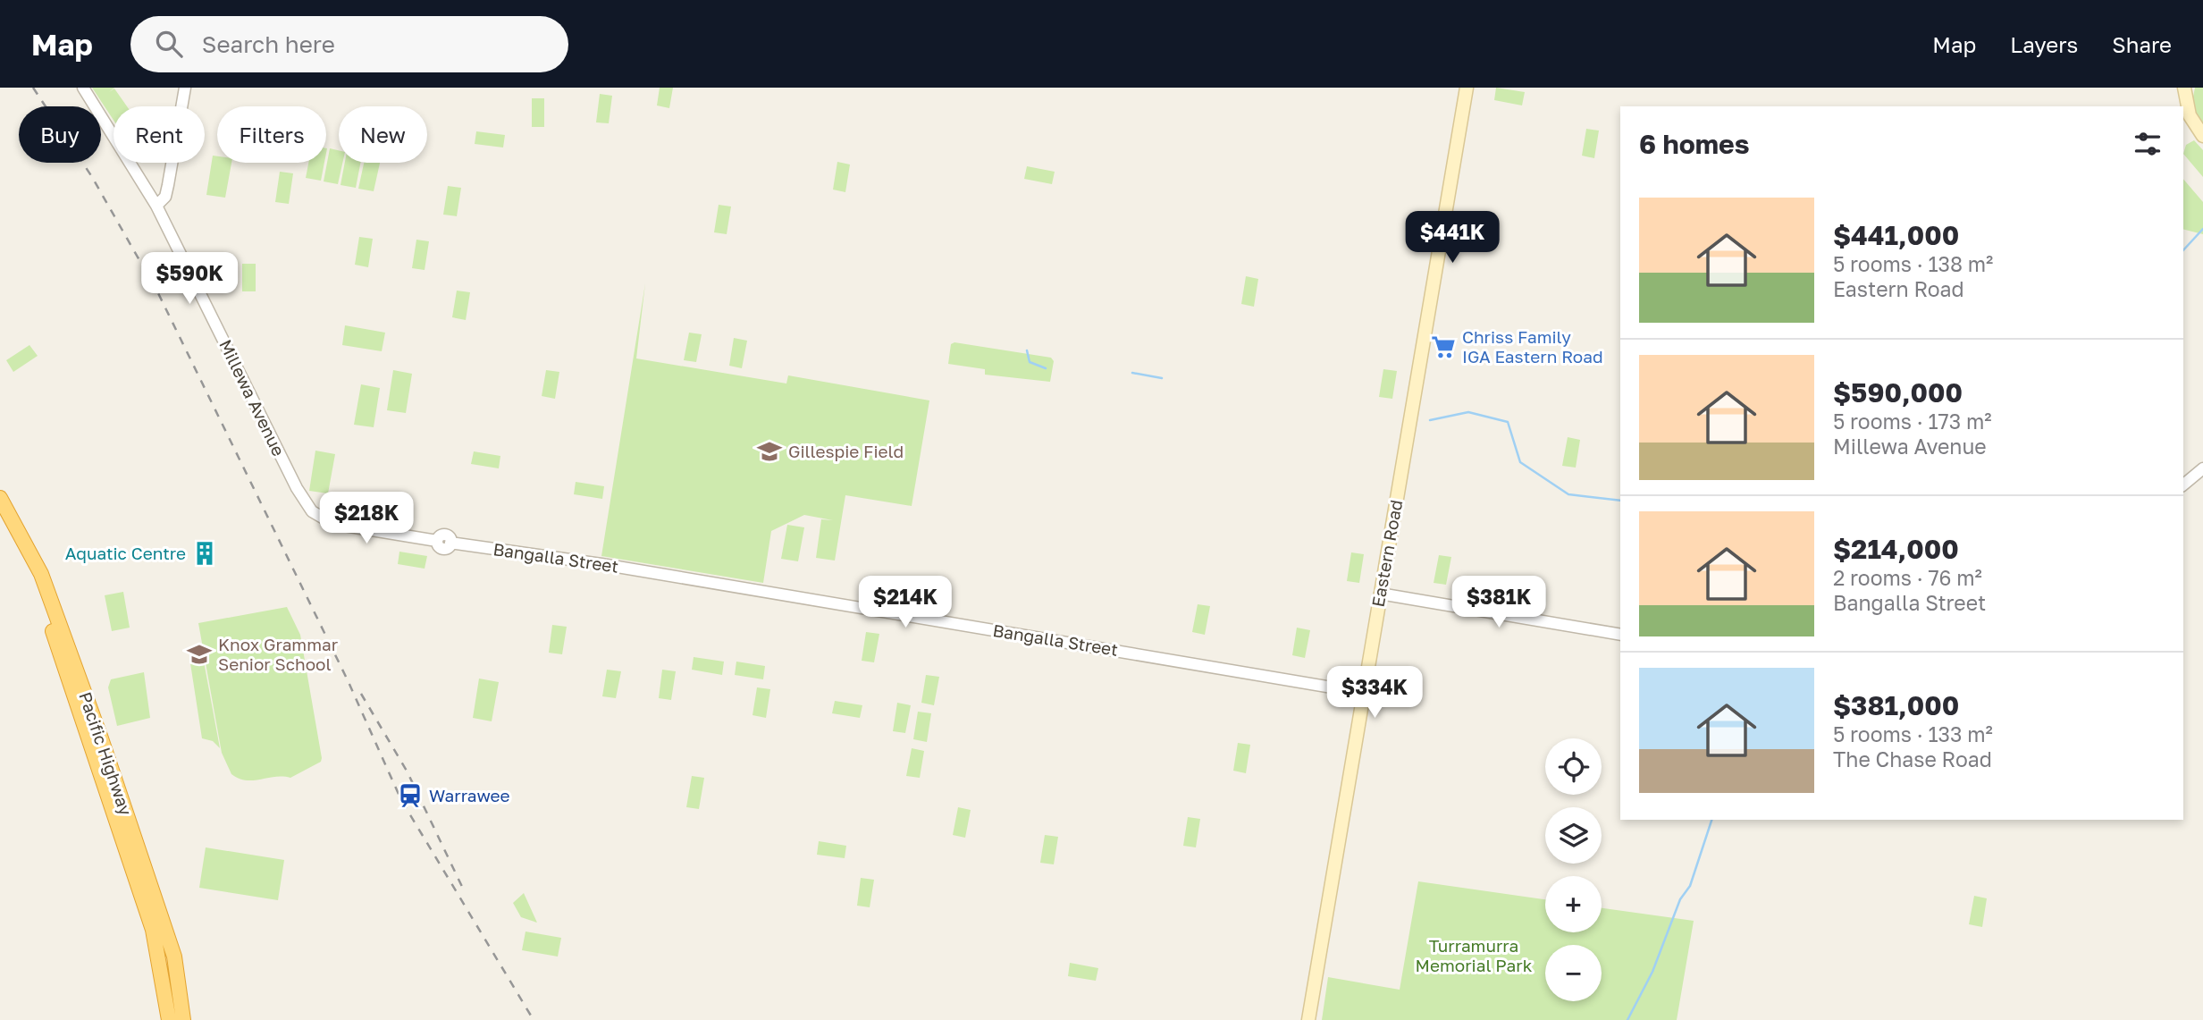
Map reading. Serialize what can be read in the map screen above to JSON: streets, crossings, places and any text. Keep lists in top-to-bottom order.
{
  "streets": {
    "highway": ["Pacific Highway"],
    "main road": ["Eastern Road"],
    "street": ["Millewa Avenue", "Bangalla Street"]
  },
  "crossings": [
    ["Millewa Avenue", "Bangalla Street"],
    ["Eastern Road", "Bangalla Street"]
  ],
  "parks": ["Turramurra Memorial Park"],
  "places": {
    "supermarket": ["Chriss Family IGA Eastern Road"],
    "school or university": ["Gillespie Field", "Knox Grammar Senior School"],
    "building": ["Aquatic Centre"],
    "station": ["Warrawee"]
  },
  "page": {
    "header": "Map",
    "search": "Search here",
    "nav": ["Map", "Layers", "Share"],
    "chip": [
      "Buy",
      "Rent",
      "Filters",
      "New"
    ],
    "heading": "6 homes",
    "list": [
      {
        "name": "$441,000",
        "note": "5 rooms · 138 m² · Eastern Road"
      },
      {
        "name": "$590,000",
        "note": "5 rooms · 173 m² · Millewa Avenue"
      },
      {
        "name": "$214,000",
        "note": "2 rooms · 76 m² · Bangalla Street"
      },
      {
        "name": "$381,000",
        "note": "5 rooms · 133 m² · The Chase Road"
      }
    ],
    "price": [
      "$441K",
      "$590K",
      "$218K",
      "$214K",
      "$381K",
      "$334K"
    ],
    "map_buttons": ["+", "−"]
  }
}
